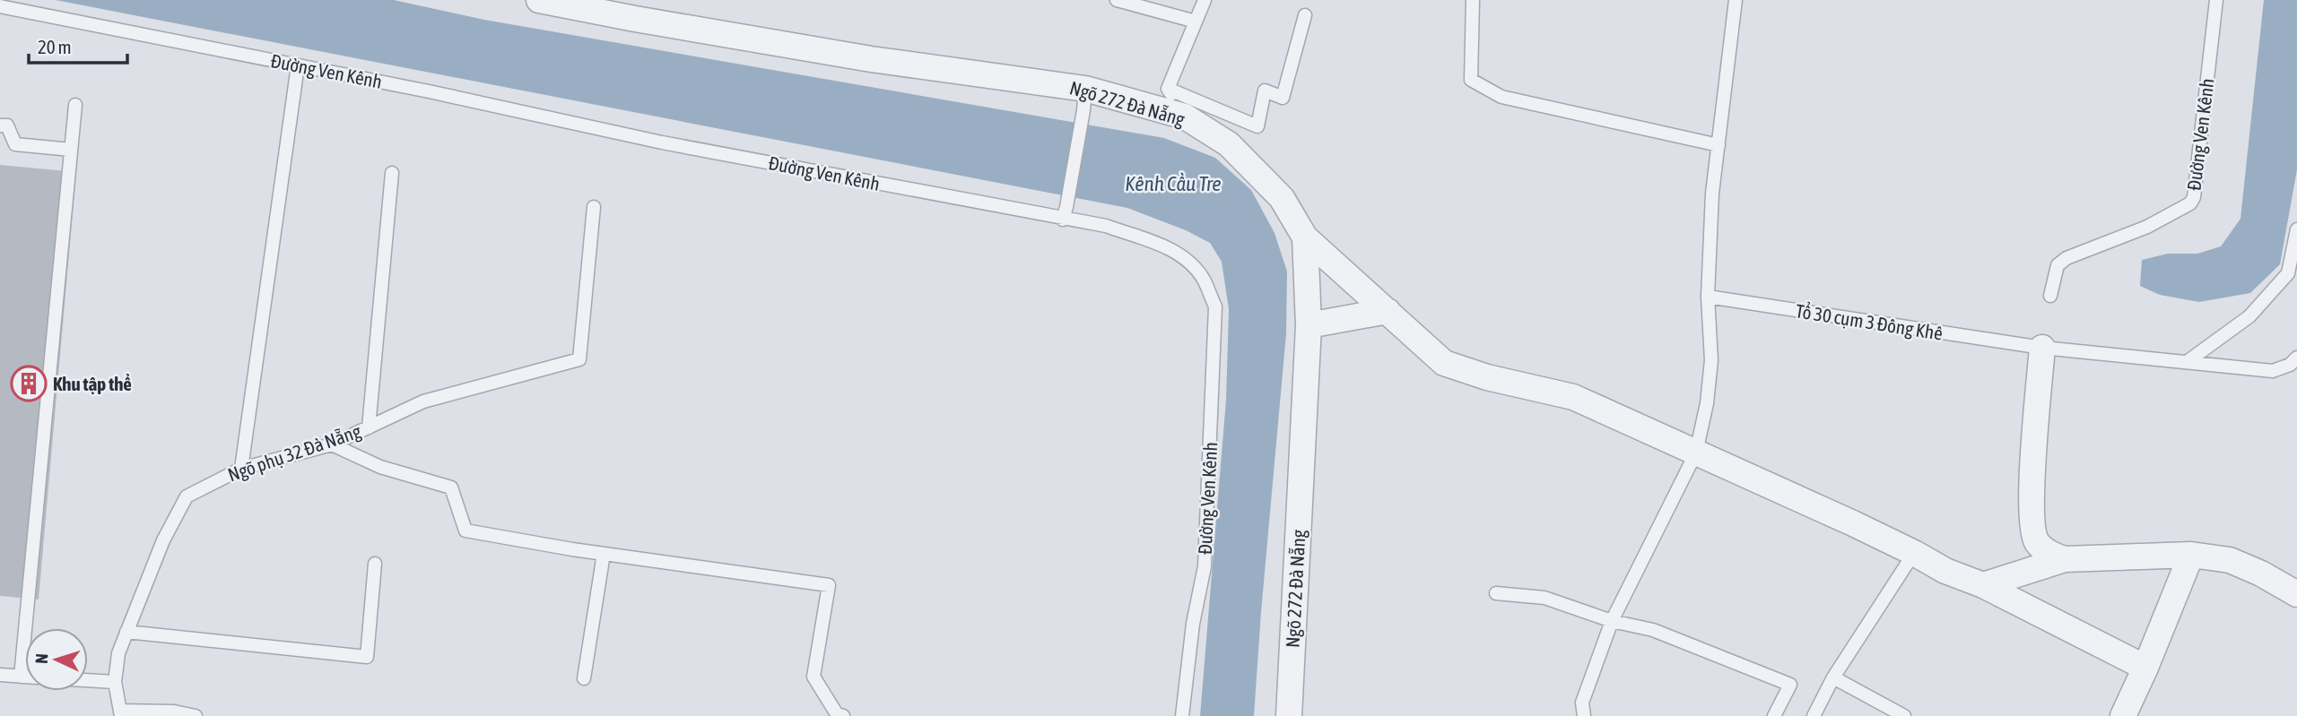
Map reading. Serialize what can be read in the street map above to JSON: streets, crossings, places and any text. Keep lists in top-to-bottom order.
{
  "streets": {
    "street": ["Ngõ 272 Đà Nẵng"],
    "lane": ["Đường Ven Kênh", "Tổ 30 cụm 3 Đông Khê", "Ngõ phụ 32 Đà Nẵng"]
  },
  "water": ["Kênh Cầu Tre"],
  "places": {
    "building": ["Khu tập thể"]
  },
  "scale_bar": "20 m",
  "north": "left"
}
